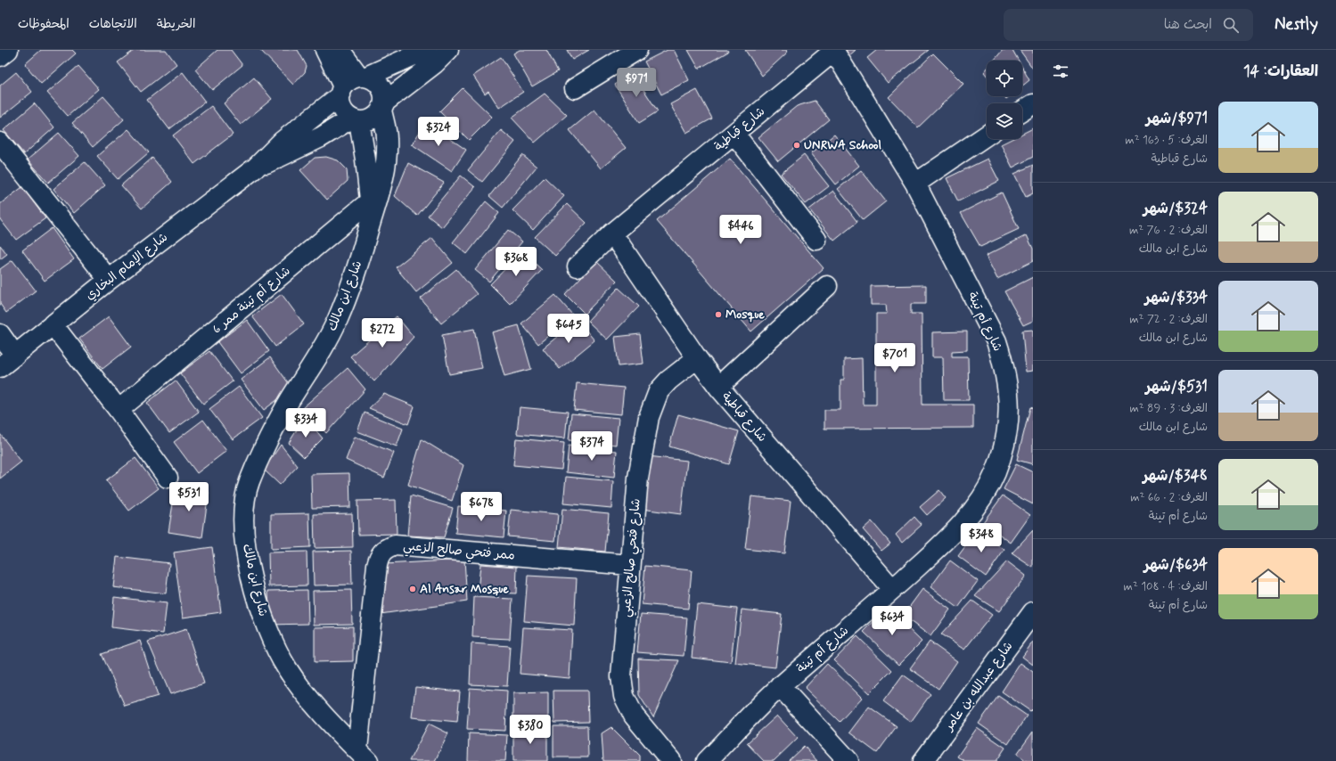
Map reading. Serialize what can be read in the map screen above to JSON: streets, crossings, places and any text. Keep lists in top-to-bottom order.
{
  "streets": {
    "street": [
      "شارع قباطية",
      "شارع الإمام البخاري",
      "شارع ابن مالك",
      "شارع أم تينة ممر 6",
      "شارع أم تينة",
      "ممر فتحي صالح الزعبي",
      "شارع فتحي صالح الزعبي",
      "شارع عبدالله بن عامر"
    ]
  },
  "crossings": [
    ["شارع قباطية", "شارع أم تينة"],
    ["شارع قباطية", "شارع فتحي صالح الزعبي"],
    ["شارع الإمام البخاري", "شارع ابن مالك"],
    ["شارع ابن مالك", "شارع أم تينة ممر 6"],
    ["شارع ابن مالك", "ممر فتحي صالح الزعبي"],
    ["ممر فتحي صالح الزعبي", "شارع فتحي صالح الزعبي"]
  ],
  "places": ["UNRWA School", "Mosque", "Al Ansar Mosque"],
  "page": {
    "header": "Nestly",
    "search": "ابحث هنا",
    "nav": ["الخريطة", "الاتجاهات", "المحفوظات"],
    "heading": "العقارات: 14",
    "price": [
      "$971",
      "$324",
      "$446",
      "$368",
      "$645",
      "$272",
      "$701",
      "$334",
      "$374",
      "$531",
      "$678",
      "$348",
      "$634",
      "$380"
    ],
    "list": [
      {
        "name": "$971/شهر",
        "note": "الغرف: 5 · 163 m² · شارع قباطية"
      },
      {
        "name": "$324/شهر",
        "note": "الغرف: 2 · 76 m² · شارع ابن مالك"
      },
      {
        "name": "$334/شهر",
        "note": "الغرف: 2 · 72 m² · شارع ابن مالك"
      },
      {
        "name": "$531/شهر",
        "note": "الغرف: 3 · 89 m² · شارع ابن مالك"
      },
      {
        "name": "$348/شهر",
        "note": "الغرف: 2 · 66 m² · شارع أم تينة"
      },
      {
        "name": "$634/شهر",
        "note": "الغرف: 4 · 108 m² · شارع أم تينة"
      }
    ]
  }
}
